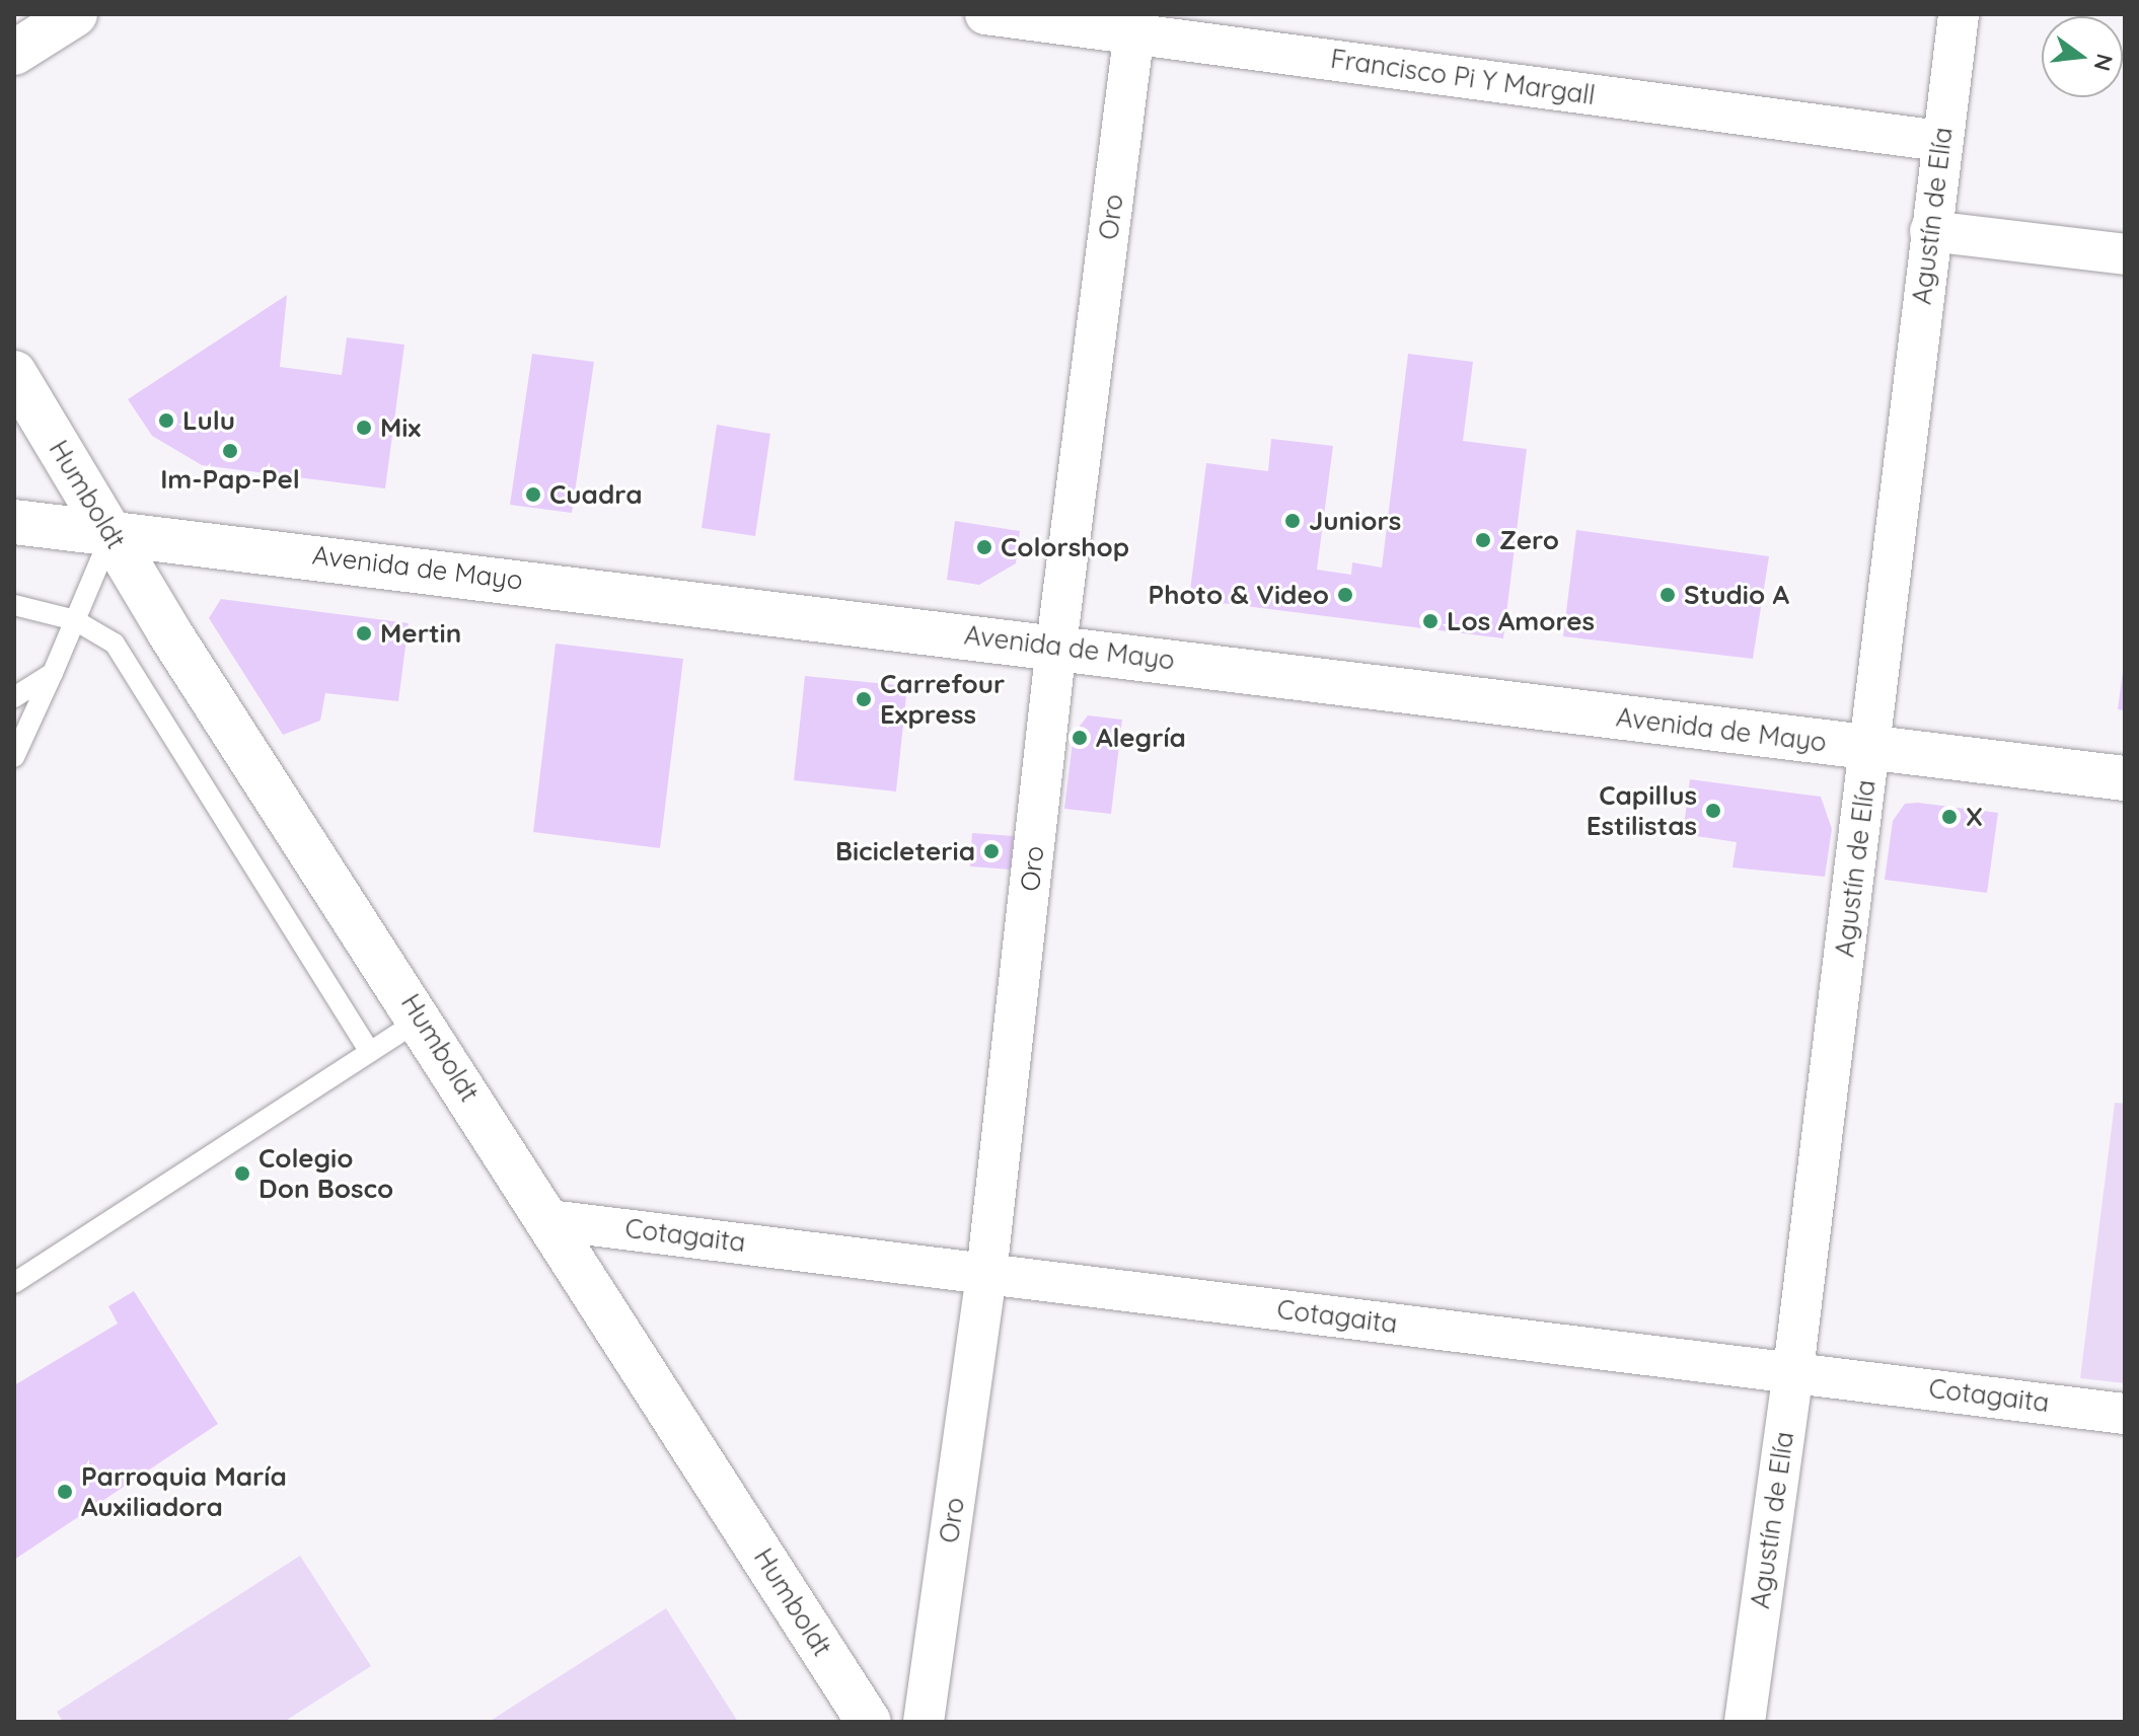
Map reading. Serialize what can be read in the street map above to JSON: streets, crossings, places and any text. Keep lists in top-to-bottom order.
{
  "streets": {
    "main road": ["Humboldt", "Avenida de Mayo"],
    "street": [
      "Francisco Pi Y Margall",
      "Agustín de Elía",
      "Oro",
      "Cotagaita"
    ]
  },
  "crossings": [
    ["Francisco Pi Y Margall", "Agustín de Elía"],
    ["Francisco Pi Y Margall", "Oro"],
    ["Agustín de Elía", "Avenida de Mayo"],
    ["Agustín de Elía", "Cotagaita"],
    ["Oro", "Avenida de Mayo"],
    ["Oro", "Cotagaita"],
    ["Humboldt", "Avenida de Mayo"],
    ["Humboldt", "Cotagaita"]
  ],
  "places": [
    "Lulu",
    "Mix",
    "Im-Pap-Pel",
    "Cuadra",
    "Juniors",
    "Zero",
    "Colorshop",
    "Photo & Video",
    "Studio A",
    "Los Amores",
    "Mertin",
    "Carrefour Express",
    "Alegría",
    "Capillus Estilistas",
    "X",
    "Bicicleteria",
    "Colegio Don Bosco",
    "Parroquia María Auxiliadora"
  ],
  "north": "right"
}
